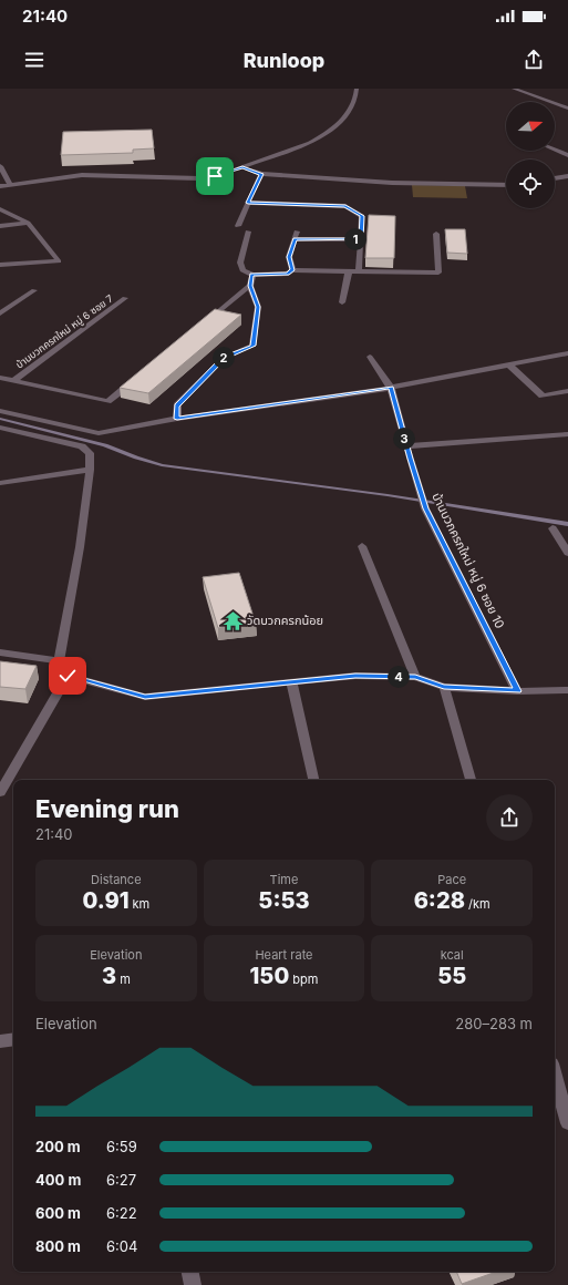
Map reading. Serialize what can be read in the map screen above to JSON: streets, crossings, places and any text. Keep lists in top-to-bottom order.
{
  "streets": {
    "street": ["บ้านบวกครกใหม่ หมู่ 6 ซอย 7", "บ้านบวกครกใหม่ หมู่ 6 ซอย 10"]
  },
  "places": {
    "temple": ["วัดบวกครกน้อย"]
  },
  "north": "right",
  "page": {
    "status": "21:40",
    "header": "Runloop",
    "pins": [
      "1",
      "2",
      "3",
      "4"
    ],
    "heading": ["Evening run", "21:40"],
    "stats": [
      ["Distance", "0.91 km"],
      ["Time", "5:53"],
      ["Pace", "6:28 /km"],
      ["Elevation", "3 m"],
      ["Heart rate", "150 bpm"],
      ["kcal", "55"]
    ],
    "chart": ["Elevation", "280–283 m"],
    "list": [
      {
        "name": "200 m",
        "note": "6:59"
      },
      {
        "name": "400 m",
        "note": "6:27"
      },
      {
        "name": "600 m",
        "note": "6:22"
      },
      {
        "name": "800 m",
        "note": "6:04"
      }
    ]
  }
}
